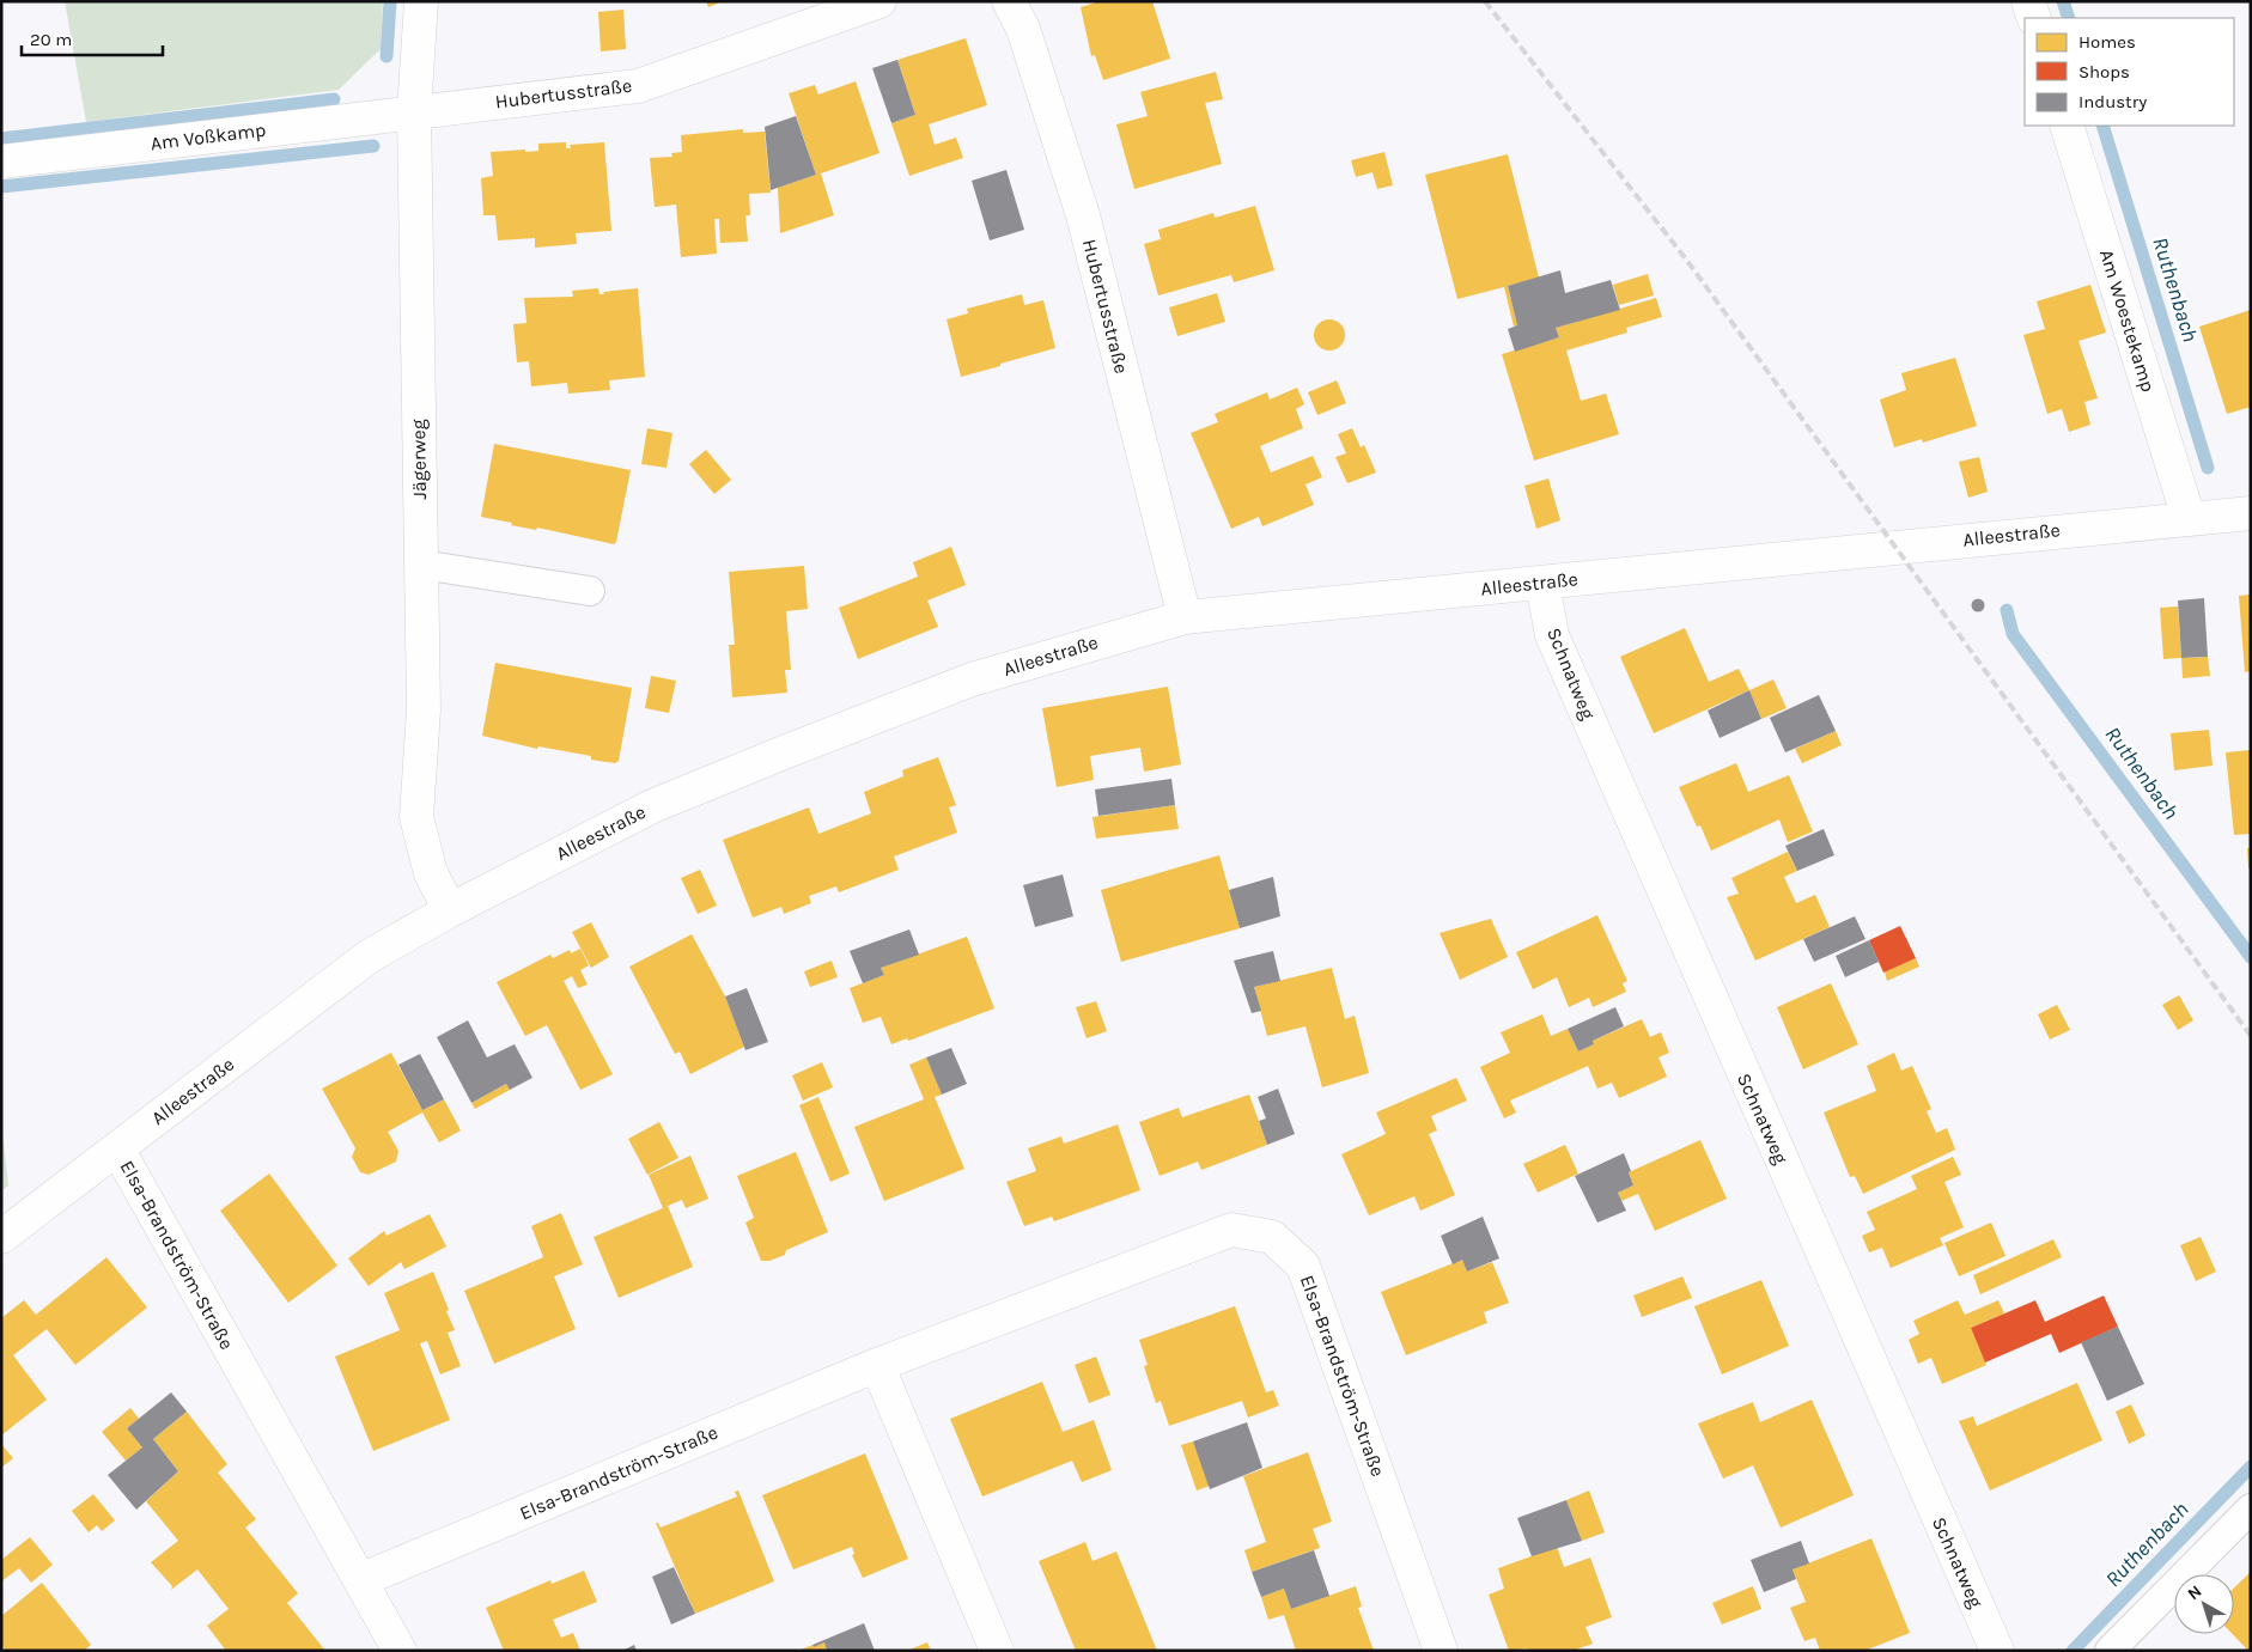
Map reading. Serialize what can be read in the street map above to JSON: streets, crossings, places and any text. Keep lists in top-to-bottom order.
{
  "streets": {
    "street": [
      "Hubertusstraße",
      "Am Voßkamp",
      "Am Woestekamp",
      "Jägerweg",
      "Alleestraße",
      "Schnatweg",
      "Elsa-Brandström-Straße"
    ]
  },
  "crossings": [
    ["Hubertusstraße", "Am Voßkamp"],
    ["Hubertusstraße", "Jägerweg"],
    ["Hubertusstraße", "Alleestraße"],
    ["Am Voßkamp", "Jägerweg"],
    ["Am Woestekamp", "Alleestraße"],
    ["Jägerweg", "Alleestraße"],
    ["Alleestraße", "Schnatweg"],
    ["Alleestraße", "Elsa-Brandström-Straße"]
  ],
  "water": ["Ruthenbach"],
  "legend": ["Homes", "Shops", "Industry"],
  "scale_bar": "20 m",
  "north": "top left"
}
